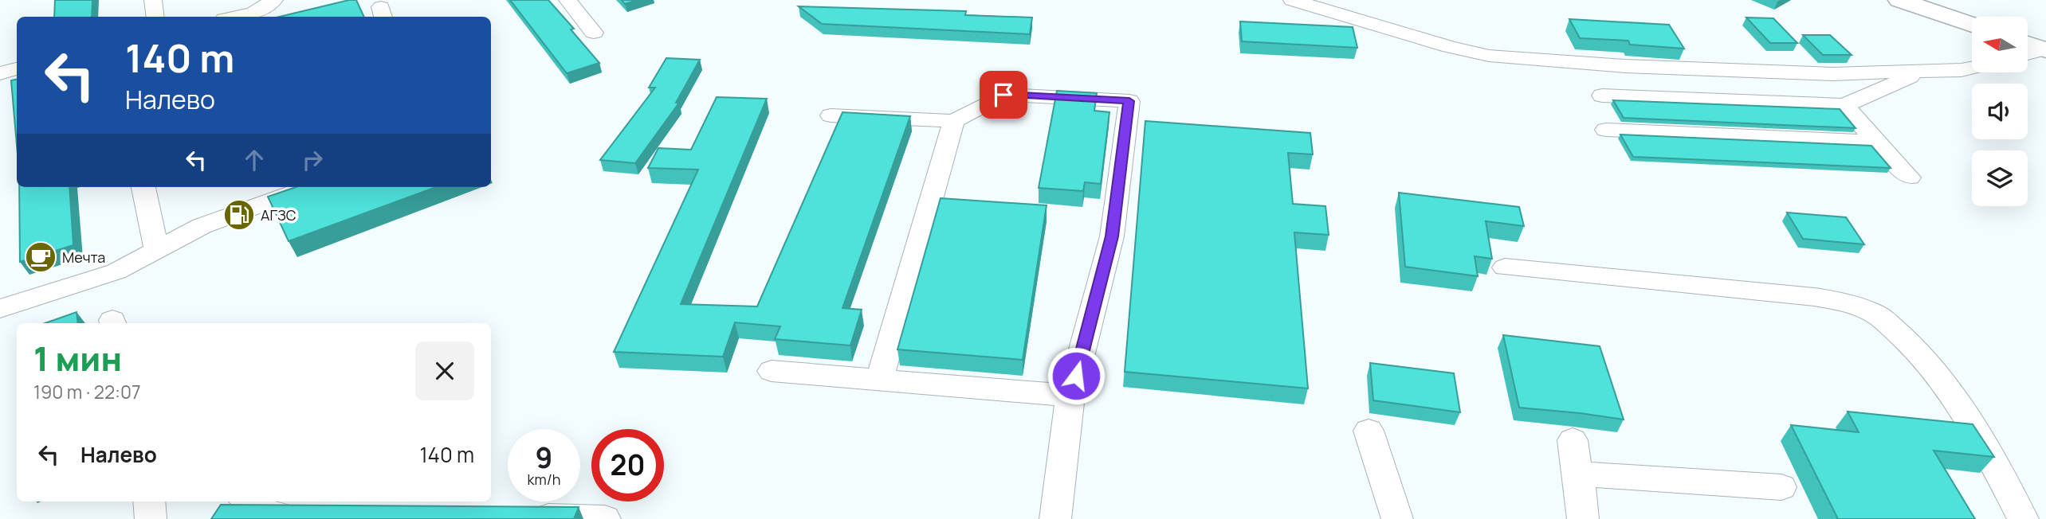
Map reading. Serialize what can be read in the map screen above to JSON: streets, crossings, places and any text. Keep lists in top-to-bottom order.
{
  "places": {
    "fuel station": ["АГЗС"],
    "cafe": ["Мечта"]
  },
  "north": "left",
  "page": {
    "turn": ["140 m", "Налево"],
    "heading": ["1 мин", "190 m · 22:07"],
    "list": [
      {
        "name": "Налево",
        "value": "140 m"
      }
    ],
    "speed": "9 km/h",
    "limit": "20"
  }
}
